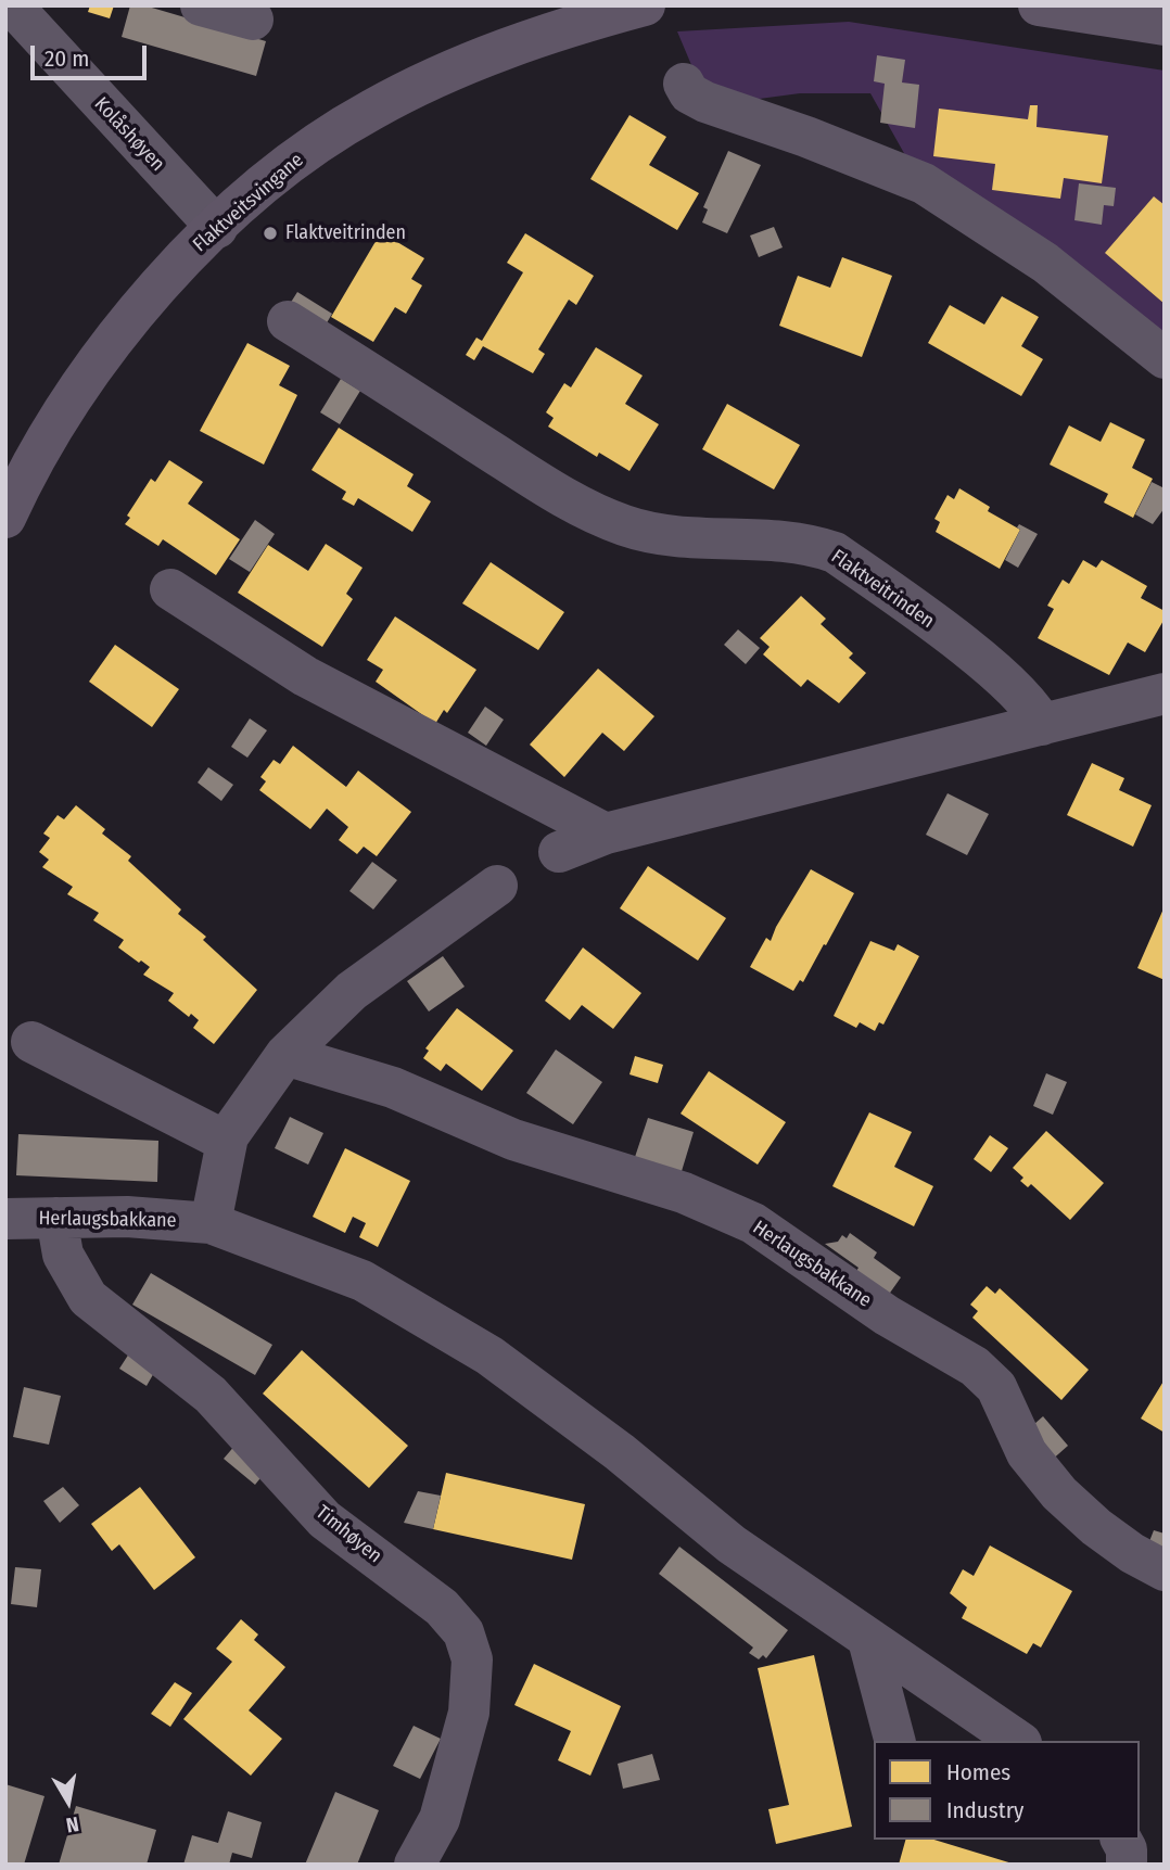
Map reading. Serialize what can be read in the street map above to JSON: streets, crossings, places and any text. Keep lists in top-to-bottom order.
{
  "streets": {
    "main road": ["Flaktveitsvingane"],
    "street": [
      "Kolåshøyen",
      "Flaktveitrinden",
      "Herlaugsbakkane",
      "Timhøyen"
    ]
  },
  "crossings": [
    ["Kolåshøyen", "Flaktveitsvingane"],
    ["Herlaugsbakkane", "Timhøyen"]
  ],
  "places": ["Flaktveitrinden"],
  "legend": ["Homes", "Industry"],
  "scale_bar": "20 m",
  "north": "bottom"
}
